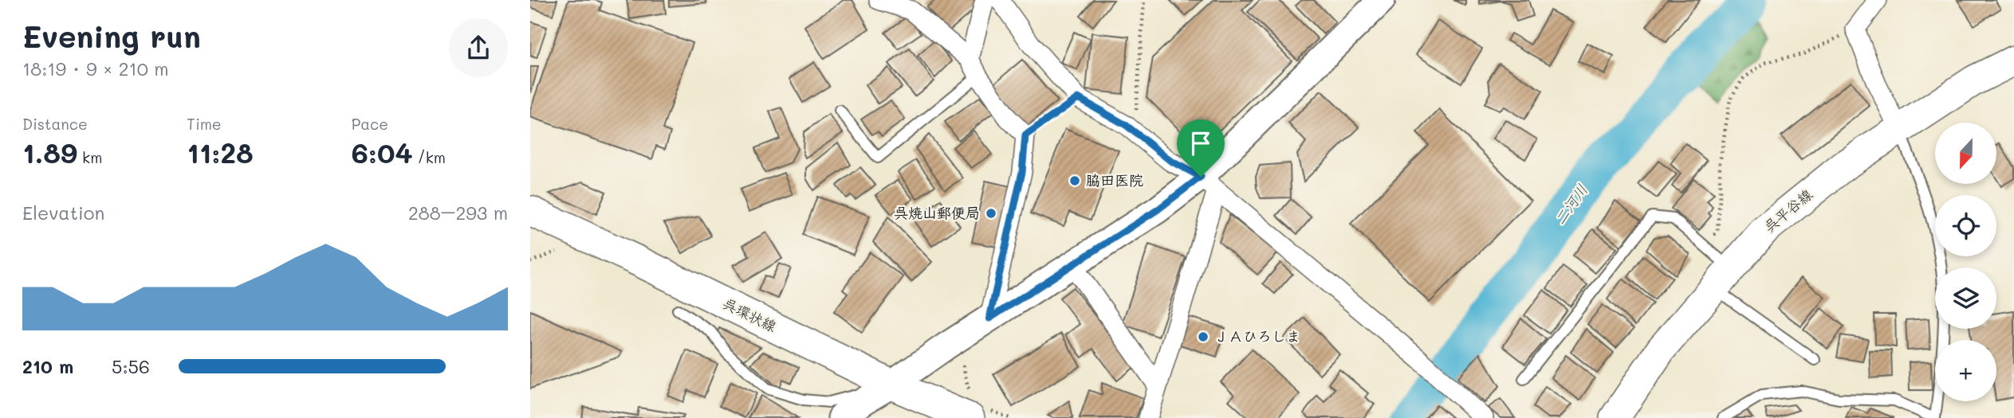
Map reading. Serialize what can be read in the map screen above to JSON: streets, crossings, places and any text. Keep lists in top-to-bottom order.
{
  "streets": {
    "main road": ["呉平谷線", "呉環状線"]
  },
  "water": ["二河川"],
  "places": ["脇田医院", "呉焼山郵便局", "ＪＡひろしま"],
  "north": "bottom",
  "page": {
    "heading": ["Evening run", "18:19 · 9 × 210 m"],
    "stats": [
      ["Distance", "1.89 km"],
      ["Time", "11:28"],
      ["Pace", "6:04 /km"]
    ],
    "map_buttons": "+",
    "chart": ["Elevation", "288–293 m"],
    "list": [
      {
        "name": "210 m",
        "note": "5:56"
      }
    ]
  }
}
